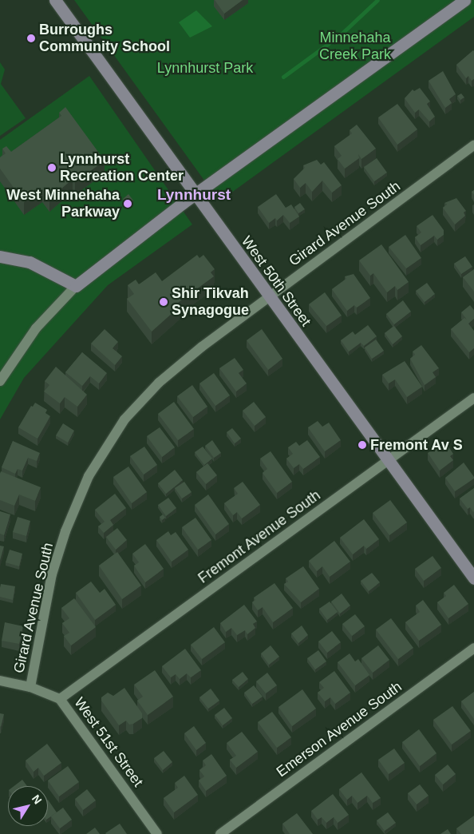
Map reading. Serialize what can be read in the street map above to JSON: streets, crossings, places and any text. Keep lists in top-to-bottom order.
{
  "streets": {
    "main road": ["West 50th Street"],
    "street": [
      "Girard Avenue South",
      "Fremont Avenue South",
      "Emerson Avenue South",
      "West 51st Street"
    ]
  },
  "crossings": [
    ["Girard Avenue South", "West 50th Street"],
    ["Girard Avenue South", "West 51st Street"],
    ["West 50th Street", "Fremont Avenue South"],
    ["Fremont Avenue South", "West 51st Street"]
  ],
  "districts": ["Lynnhurst"],
  "parks": ["Minnehaha Creek Park", "Lynnhurst Park"],
  "places": [
    "Burroughs Community School",
    "Lynnhurst Recreation Center",
    "West Minnehaha Parkway",
    "Shir Tikvah Synagogue",
    "Fremont Av S"
  ],
  "north": "top right"
}
